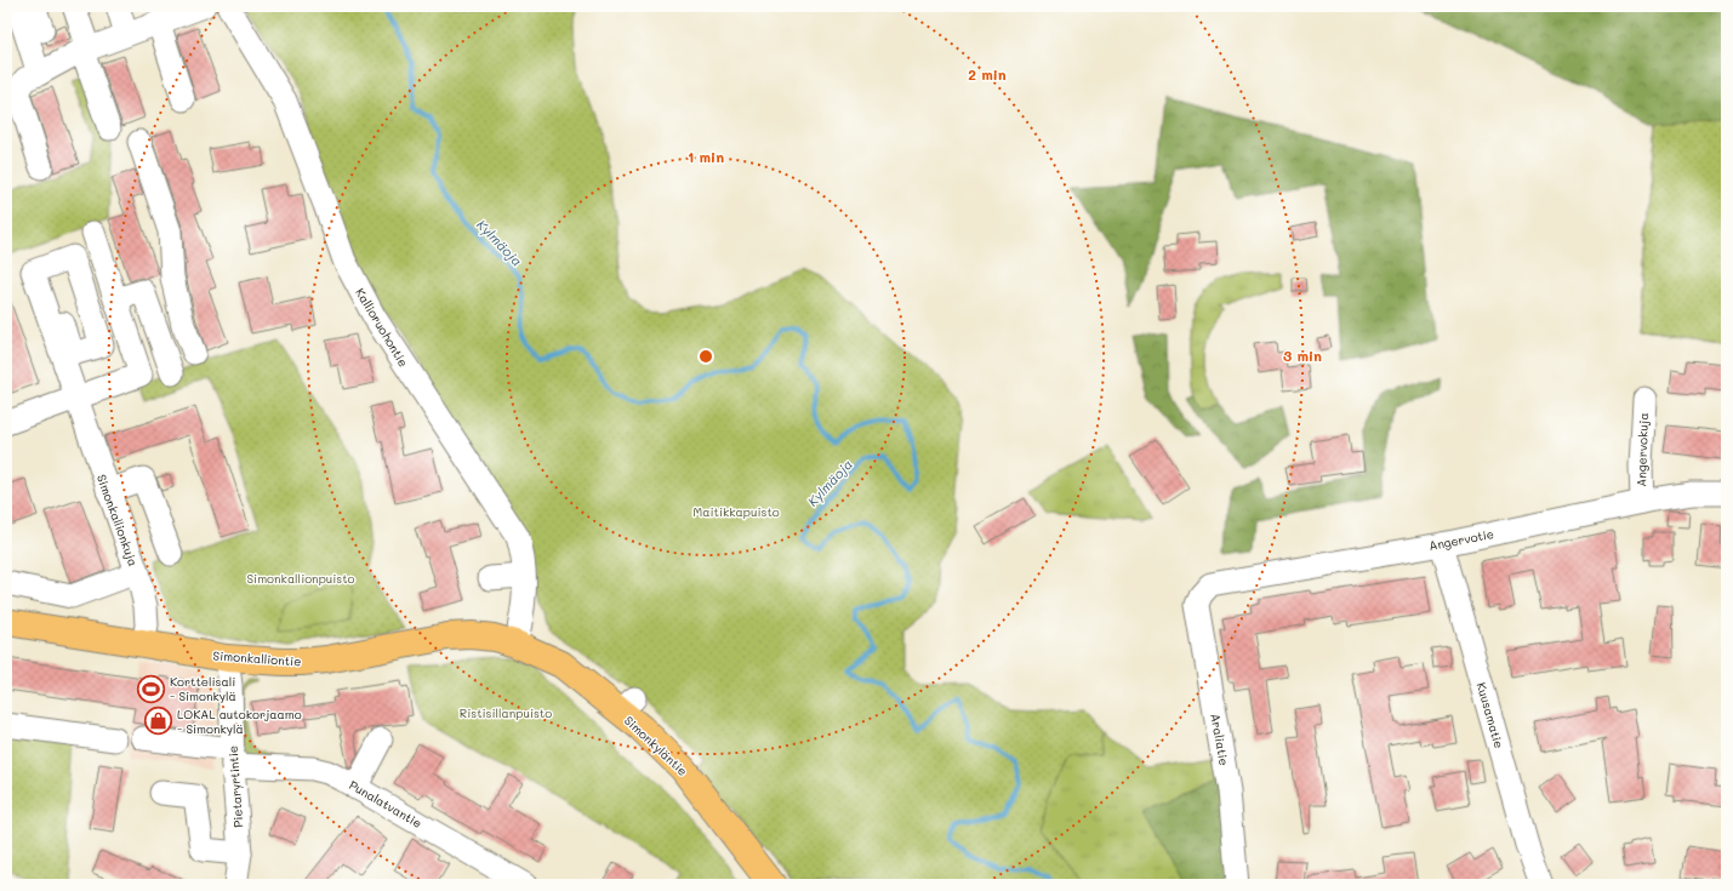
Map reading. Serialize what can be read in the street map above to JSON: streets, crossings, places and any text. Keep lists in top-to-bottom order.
{
  "streets": {
    "main road": ["Simonkalliontie", "Simonkyläntie"],
    "street": [
      "Kallioruohontie",
      "Angervokuja",
      "Simonkallionkuja",
      "Angervotie",
      "Kuusamatie",
      "Araliatie",
      "Pietaryrtintie",
      "Punalatvantie"
    ]
  },
  "crossings": [
    ["Kallioruohontie", "Simonkalliontie"],
    ["Angervokuja", "Angervotie"],
    ["Simonkallionkuja", "Simonkalliontie"],
    ["Angervotie", "Kuusamatie"],
    ["Angervotie", "Araliatie"],
    ["Simonkalliontie", "Simonkyläntie"],
    ["Simonkalliontie", "Pietaryrtintie"],
    ["Pietaryrtintie", "Punalatvantie"]
  ],
  "water": ["Kylmäoja"],
  "parks": ["Maitikkapuisto", "Simonkallionpuisto", "Ristisillanpuisto"],
  "places": {
    "sports": ["Korttelisali - Simonkylä"],
    "shop": ["LOKAL autokorjaamo - Simonkylä"]
  },
  "rings": ["2 min", "1 min", "3 min"]
}
